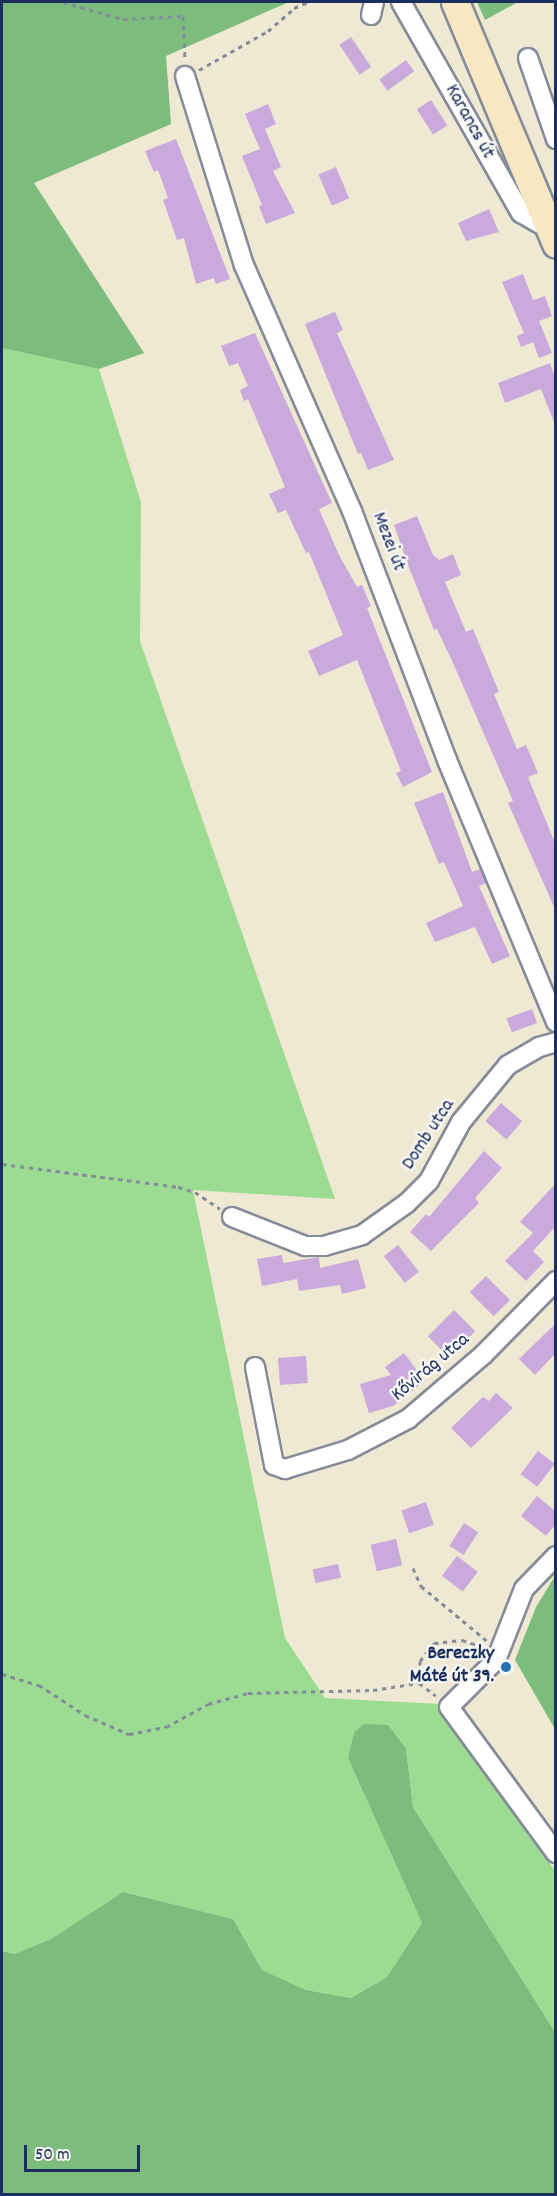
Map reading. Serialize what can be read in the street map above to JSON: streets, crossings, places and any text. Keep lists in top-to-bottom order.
{
  "streets": {
    "main road": ["Karancs út"],
    "street": ["Mezei út", "Domb utca", "Kővirág utca"]
  },
  "places": ["Bereczky Máté út 39."],
  "scale_bar": "50 m"
}
